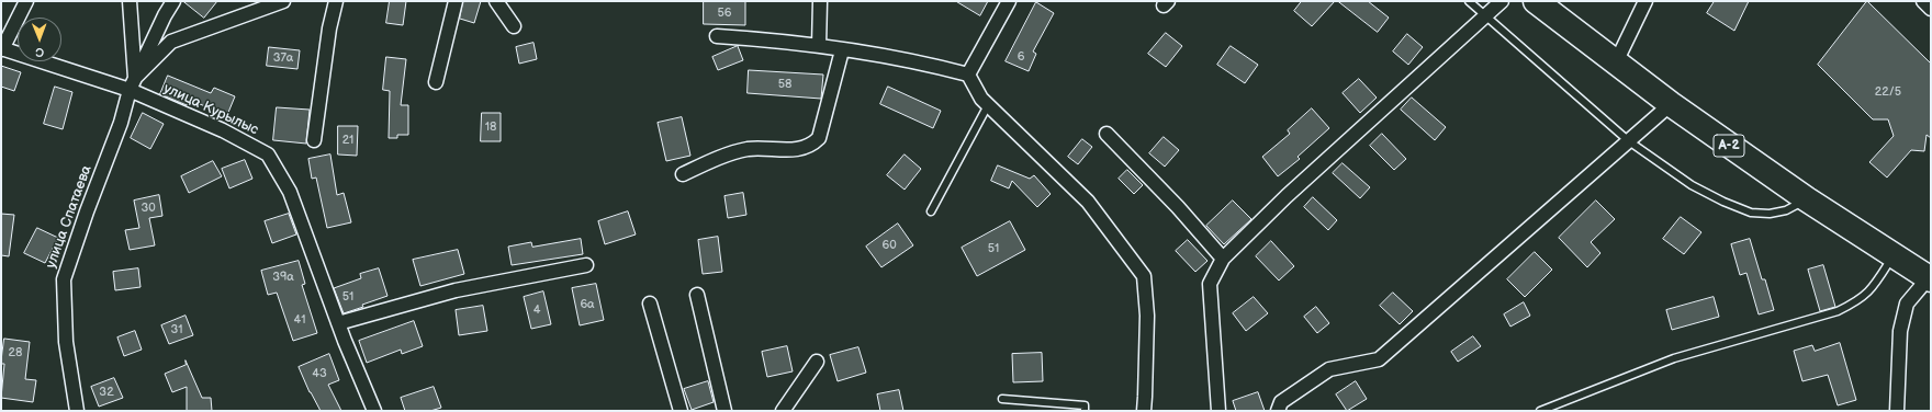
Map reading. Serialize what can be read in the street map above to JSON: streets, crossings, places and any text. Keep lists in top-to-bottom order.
{
  "streets": {
    "highway": ["A-2"],
    "street": ["улица Курылыс", "улица Спатаева"]
  },
  "crossings": [
    ["улица Курылыс", "улица Спатаева"]
  ],
  "house_numbers": [
    "56",
    "6",
    "37а",
    "58",
    "22/5",
    "18",
    "21",
    "30",
    "60",
    "51",
    "39а",
    "51",
    "6а",
    "4",
    "41",
    "31",
    "28",
    "43",
    "32"
  ],
  "north": "bottom"
}
